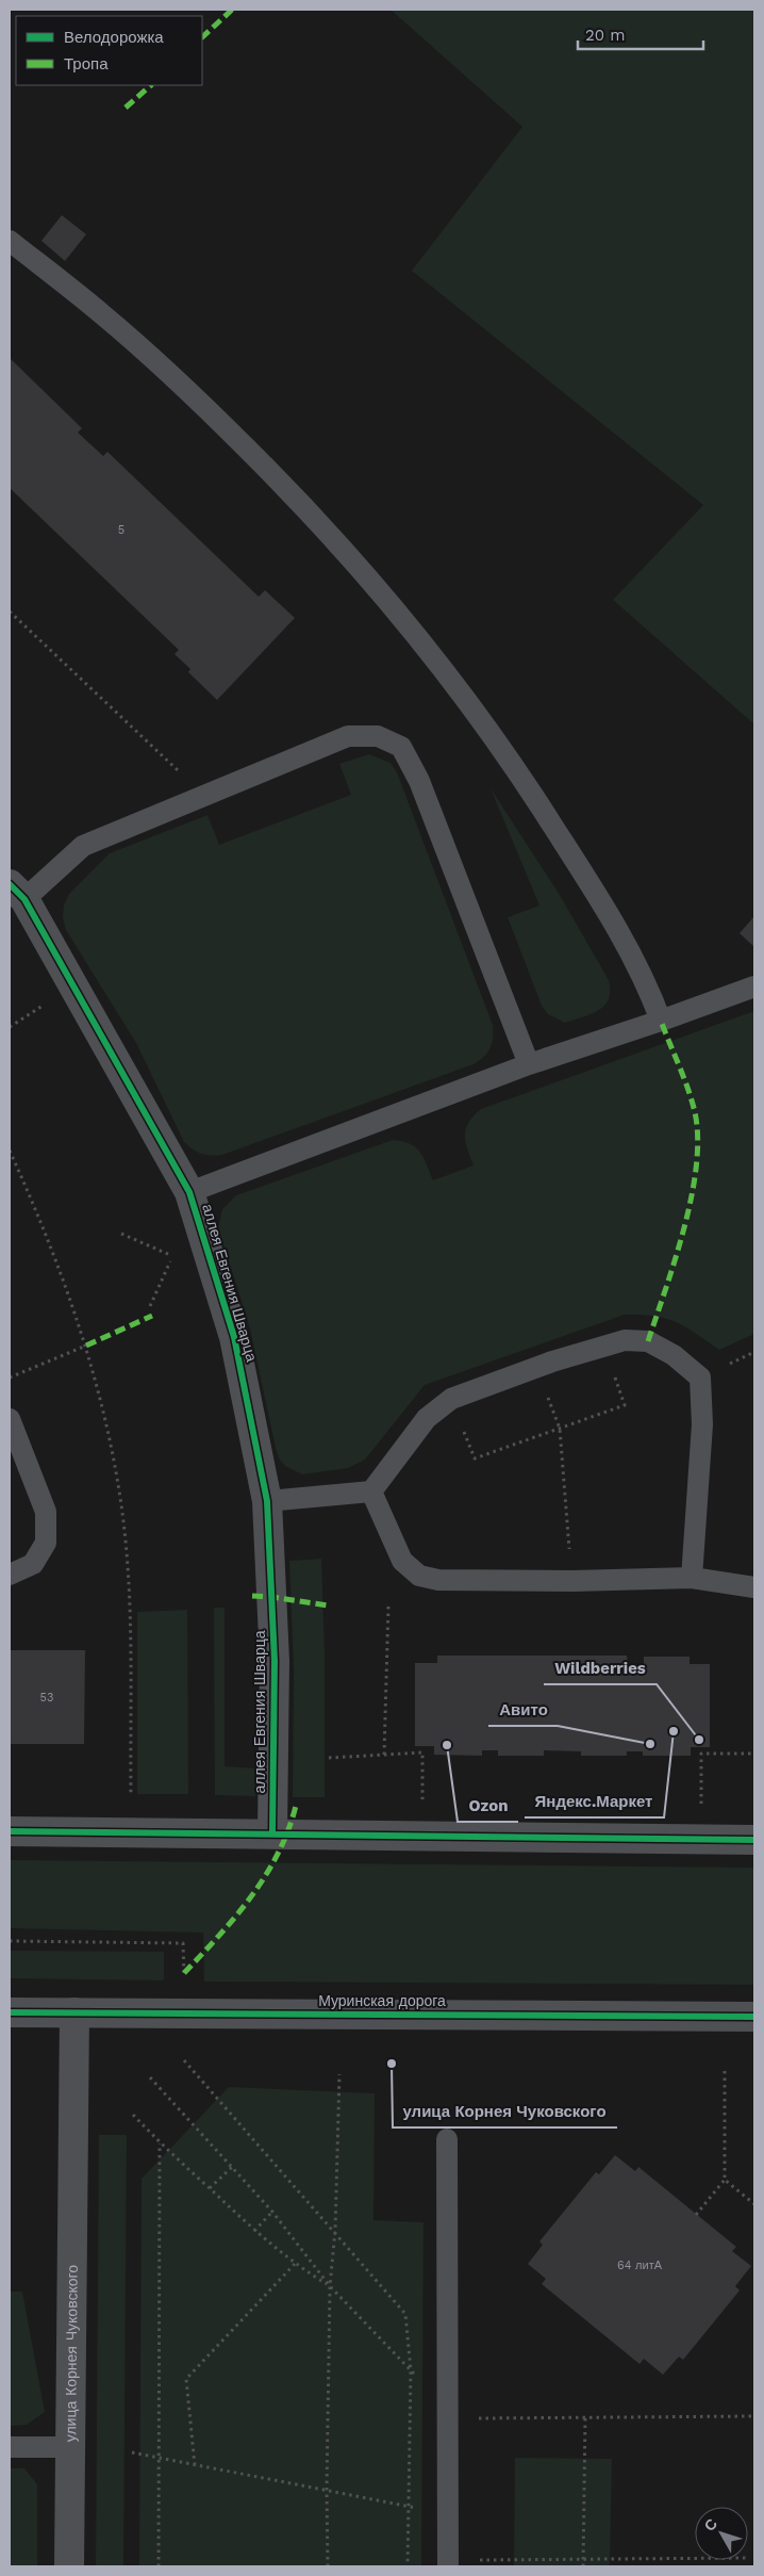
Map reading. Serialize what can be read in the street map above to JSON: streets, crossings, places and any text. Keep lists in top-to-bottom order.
{
  "streets": {
    "street": ["аллея Евгения Шварца", "Муринская дорога", "улица Корнея Чуковского"]
  },
  "crossings": [
    ["Муринская дорога", "улица Корнея Чуковского"]
  ],
  "places": [
    "Яндекс.Маркет",
    "Wildberries",
    "Авито",
    "Ozon",
    "улица Корнея Чуковского"
  ],
  "house_numbers": ["5", "53", "64 литА"],
  "legend": ["Велодорожка", "Тропа"],
  "scale_bar": "20 m",
  "north": "top left"
}
